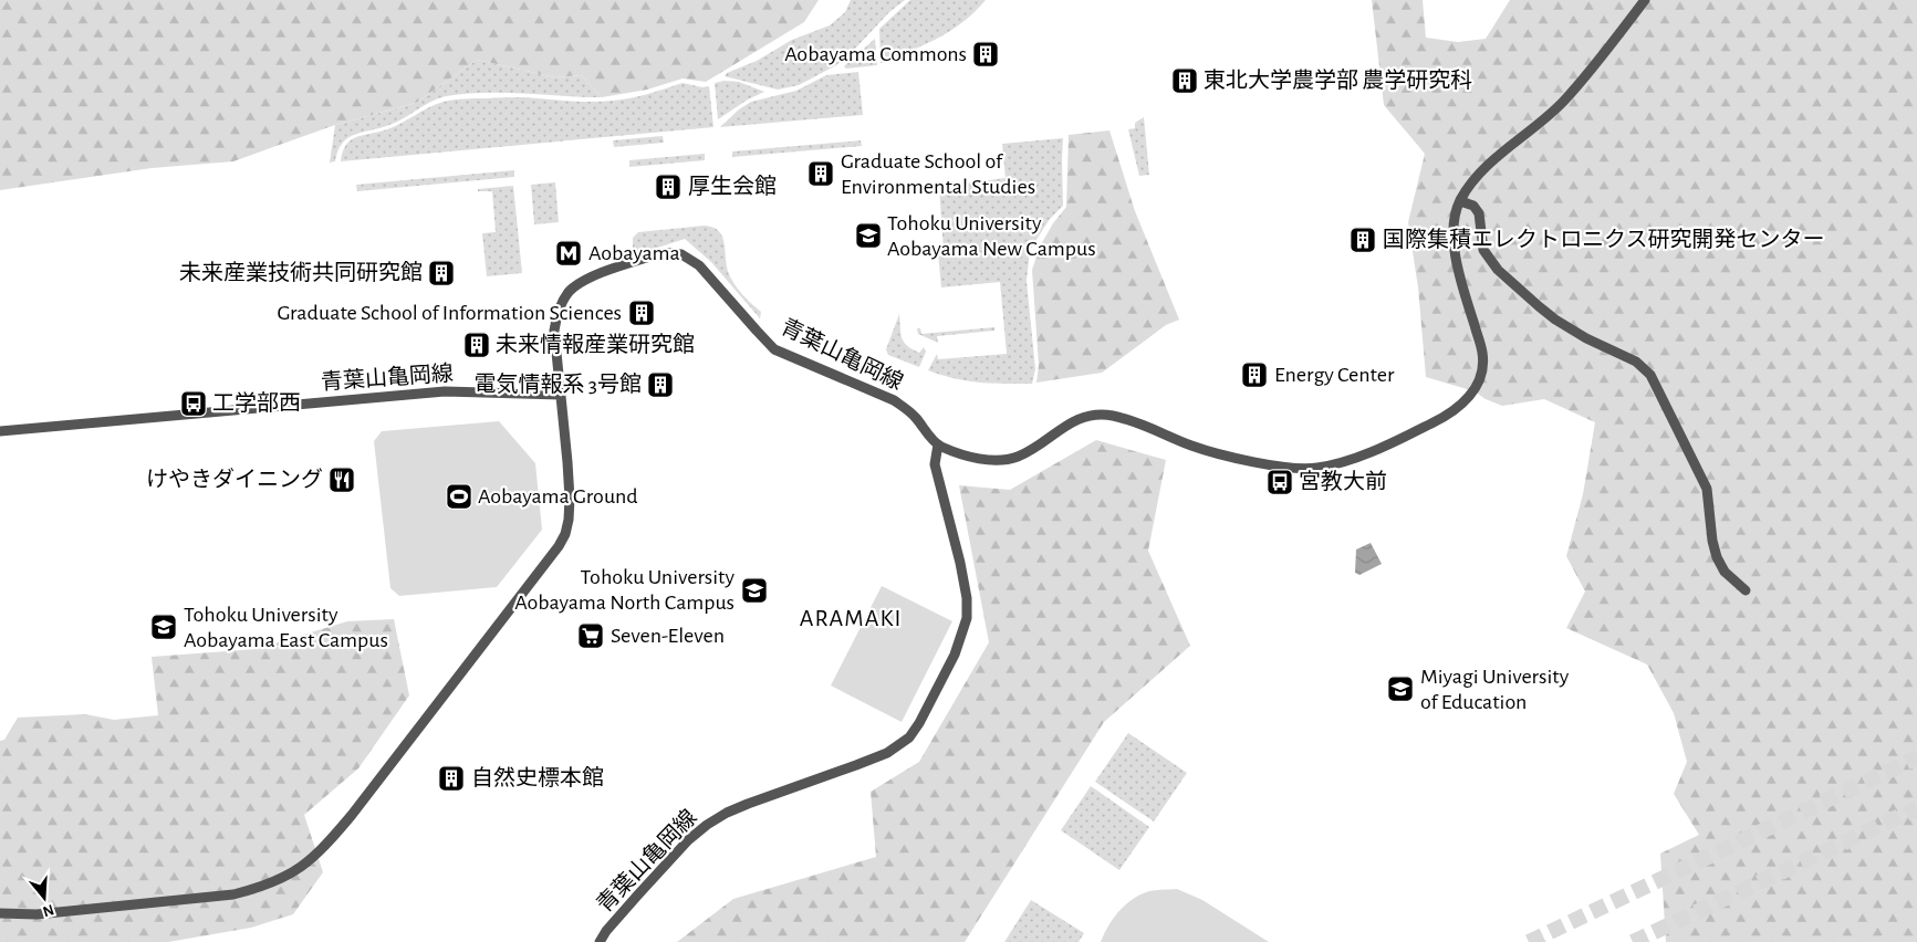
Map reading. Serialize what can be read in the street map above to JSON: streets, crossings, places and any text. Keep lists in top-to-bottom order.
{
  "streets": {
    "street": ["青葉山亀岡線"]
  },
  "districts": ["ARAMAKI"],
  "places": {
    "building": [
      "Aobayama Commons",
      "東北大学農学部 農学研究科",
      "Graduate School of Environmental Studies",
      "厚生会館",
      "国際集積エレクトロニクス研究開発センター",
      "未来産業技術共同研究館",
      "Graduate School of Information Sciences",
      "未来情報産業研究館",
      "Energy Center",
      "電気情報系 3号館",
      "自然史標本館"
    ],
    "school or university": [
      "Tohoku University Aobayama New Campus",
      "Tohoku University Aobayama North Campus",
      "Tohoku University Aobayama East Campus",
      "Miyagi University of Education"
    ],
    "metro station": ["Aobayama"],
    "bus stop": ["工学部西", "宮教大前"],
    "restaurant": ["けやきダイニング"],
    "sports": ["Aobayama Ground"],
    "supermarket": ["Seven-Eleven"]
  },
  "north": "bottom"
}
